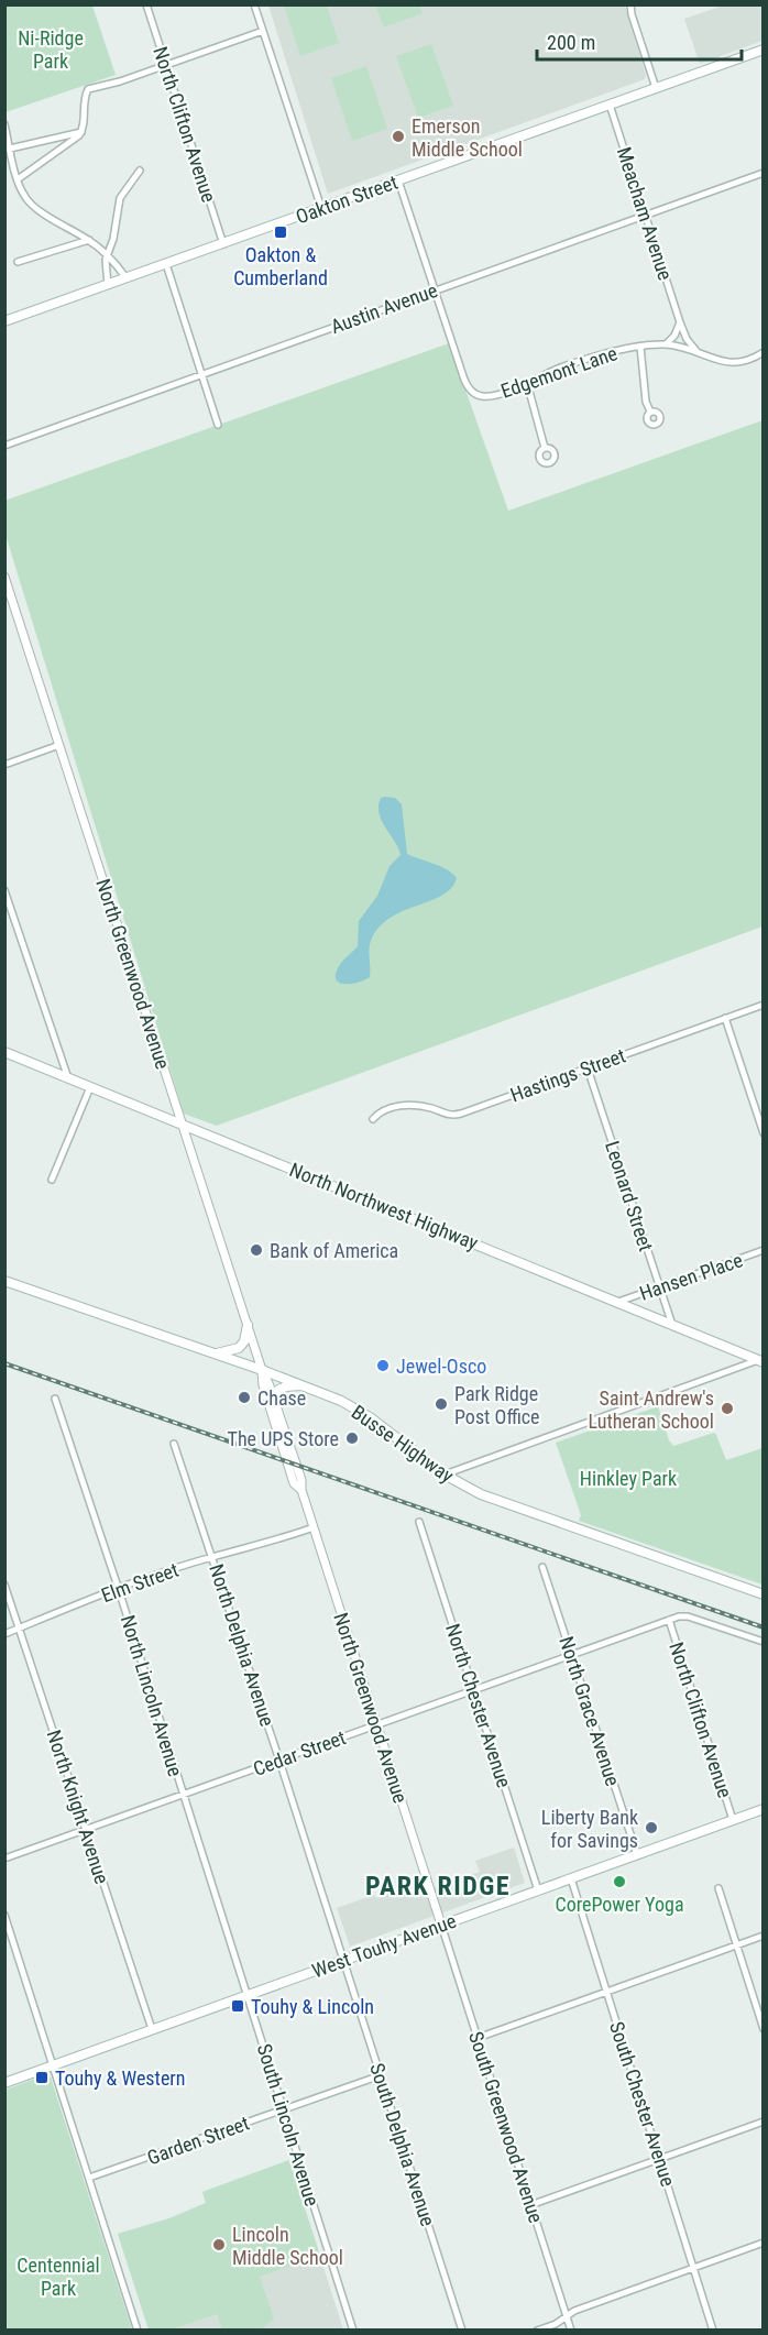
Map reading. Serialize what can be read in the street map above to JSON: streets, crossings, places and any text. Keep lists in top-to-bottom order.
{
  "streets": {
    "main road": [
      "Oakton Street",
      "North Northwest Highway",
      "Busse Highway",
      "West Touhy Avenue"
    ],
    "street": [
      "North Clifton Avenue",
      "Meacham Avenue",
      "Austin Avenue",
      "Edgemont Lane",
      "North Greenwood Avenue",
      "Hastings Street",
      "Leonard Street",
      "Hansen Place",
      "Elm Street",
      "North Delphia Avenue",
      "North Lincoln Avenue",
      "North Chester Avenue",
      "North Grace Avenue",
      "Cedar Street",
      "North Knight Avenue",
      "South Chester Avenue",
      "South Lincoln Avenue",
      "South Greenwood Avenue",
      "Garden Street",
      "South Delphia Avenue"
    ]
  },
  "crossings": [
    ["North Clifton Avenue", "Oakton Street"],
    ["North Clifton Avenue", "Cedar Street"],
    ["North Clifton Avenue", "West Touhy Avenue"],
    ["Oakton Street", "Meacham Avenue"],
    ["Meacham Avenue", "Austin Avenue"],
    ["Meacham Avenue", "Edgemont Lane"],
    ["Austin Avenue", "Edgemont Lane"],
    ["North Greenwood Avenue", "North Northwest Highway"],
    ["North Greenwood Avenue", "Busse Highway"],
    ["North Greenwood Avenue", "Elm Street"],
    ["North Greenwood Avenue", "Cedar Street"],
    ["North Greenwood Avenue", "West Touhy Avenue"],
    ["North Greenwood Avenue", "South Greenwood Avenue"],
    ["Hastings Street", "Leonard Street"],
    ["Leonard Street", "North Northwest Highway"],
    ["Leonard Street", "Hansen Place"],
    ["North Northwest Highway", "Hansen Place"],
    ["Elm Street", "North Delphia Avenue"],
    ["Elm Street", "North Lincoln Avenue"],
    ["Elm Street", "North Knight Avenue"],
    ["North Delphia Avenue", "Cedar Street"],
    ["North Delphia Avenue", "West Touhy Avenue"],
    ["North Delphia Avenue", "South Delphia Avenue"],
    ["North Lincoln Avenue", "Cedar Street"],
    ["North Lincoln Avenue", "West Touhy Avenue"],
    ["North Lincoln Avenue", "South Lincoln Avenue"],
    ["North Chester Avenue", "Cedar Street"],
    ["North Chester Avenue", "West Touhy Avenue"],
    ["North Grace Avenue", "Cedar Street"],
    ["North Grace Avenue", "West Touhy Avenue"],
    ["Cedar Street", "North Knight Avenue"],
    ["North Knight Avenue", "West Touhy Avenue"],
    ["West Touhy Avenue", "South Chester Avenue"],
    ["West Touhy Avenue", "South Lincoln Avenue"],
    ["West Touhy Avenue", "South Greenwood Avenue"],
    ["West Touhy Avenue", "South Delphia Avenue"],
    ["South Lincoln Avenue", "Garden Street"],
    ["Garden Street", "South Delphia Avenue"]
  ],
  "districts": ["PARK RIDGE"],
  "parks": ["Ni-Ridge Park", "Hinkley Park", "Centennial Park"],
  "places": {
    "other": [
      "Emerson Middle School",
      "Bank of America",
      "Jewel-Osco",
      "Chase",
      "Park Ridge Post Office",
      "Saint Andrew's Lutheran School",
      "The UPS Store",
      "Liberty Bank for Savings",
      "CorePower Yoga",
      "Lincoln Middle School"
    ],
    "transit": ["Oakton & Cumberland", "Touhy & Lincoln", "Touhy & Western"]
  },
  "scale_bar": "200 m"
}
